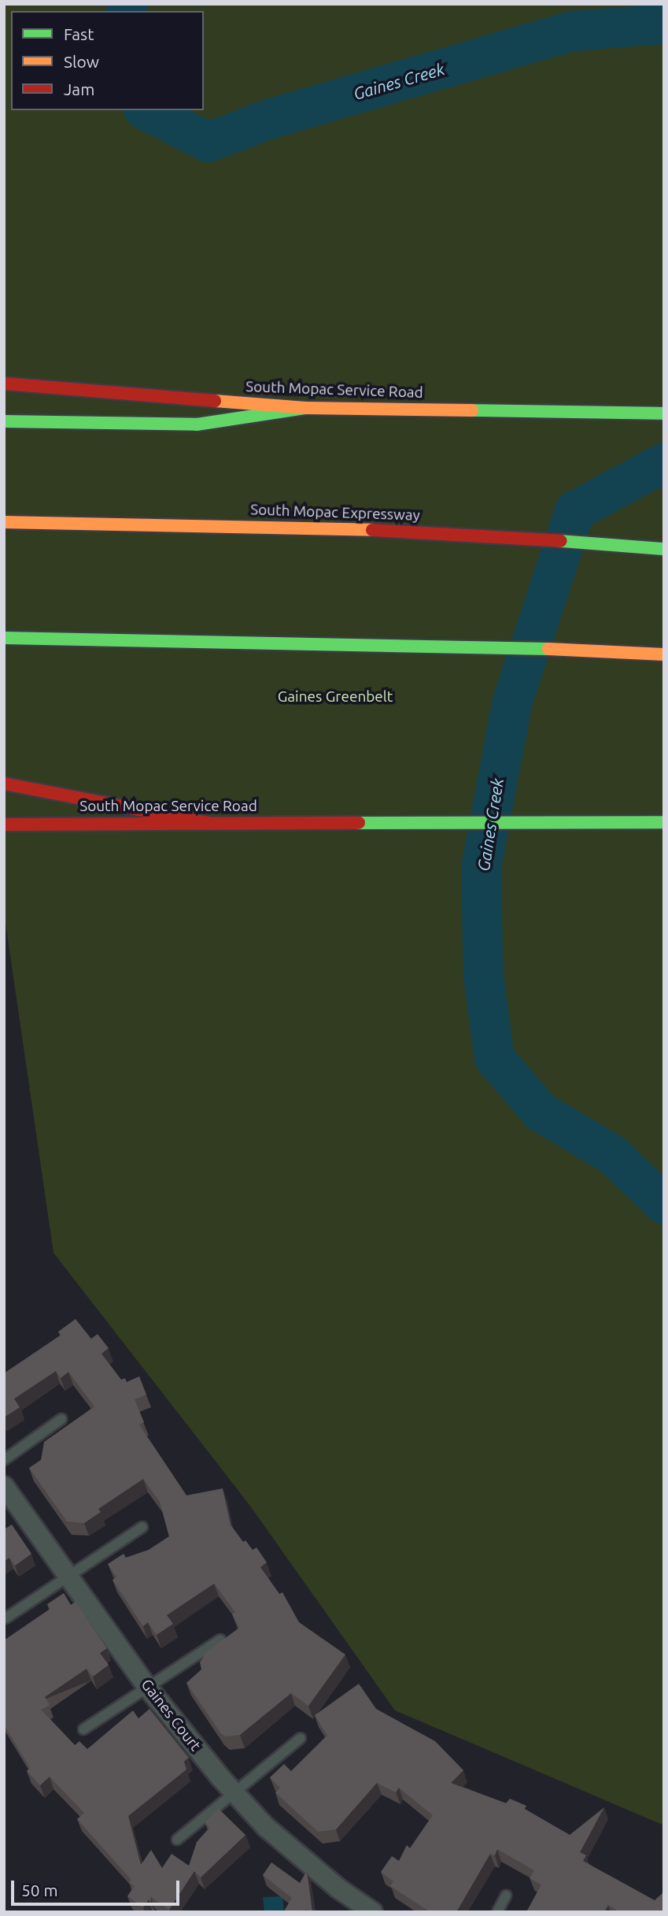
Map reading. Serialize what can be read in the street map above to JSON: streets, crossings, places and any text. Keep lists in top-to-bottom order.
{
  "streets": {
    "main road": ["South Mopac Service Road", "South Mopac Expressway"],
    "street": ["Gaines Court"]
  },
  "water": ["Gaines Creek"],
  "parks": ["Gaines Greenbelt"],
  "legend": ["Fast", "Slow", "Jam"],
  "scale_bar": "50 m"
}
